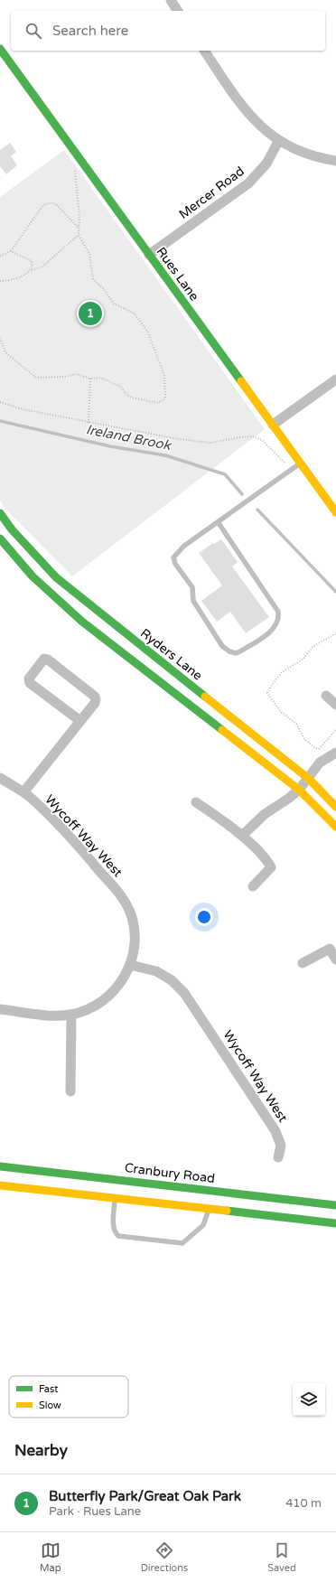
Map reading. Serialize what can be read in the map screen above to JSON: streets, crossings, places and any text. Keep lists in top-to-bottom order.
{
  "streets": {
    "main road": ["Rues Lane", "Ryders Lane", "Cranbury Road"],
    "street": ["Mercer Road", "Wycoff Way West"]
  },
  "crossings": [
    ["Mercer Road", "Rues Lane"]
  ],
  "water": ["Ireland Brook"],
  "legend": ["Fast", "Slow"],
  "page": {
    "search": "Search here",
    "pins": "1",
    "heading": "Nearby",
    "list": [
      {
        "mark": "1",
        "name": "Butterfly Park/Great Oak Park",
        "note": "Park · Rues Lane",
        "value": "410 m"
      }
    ],
    "nav": ["Map", "Directions", "Saved"]
  }
}
